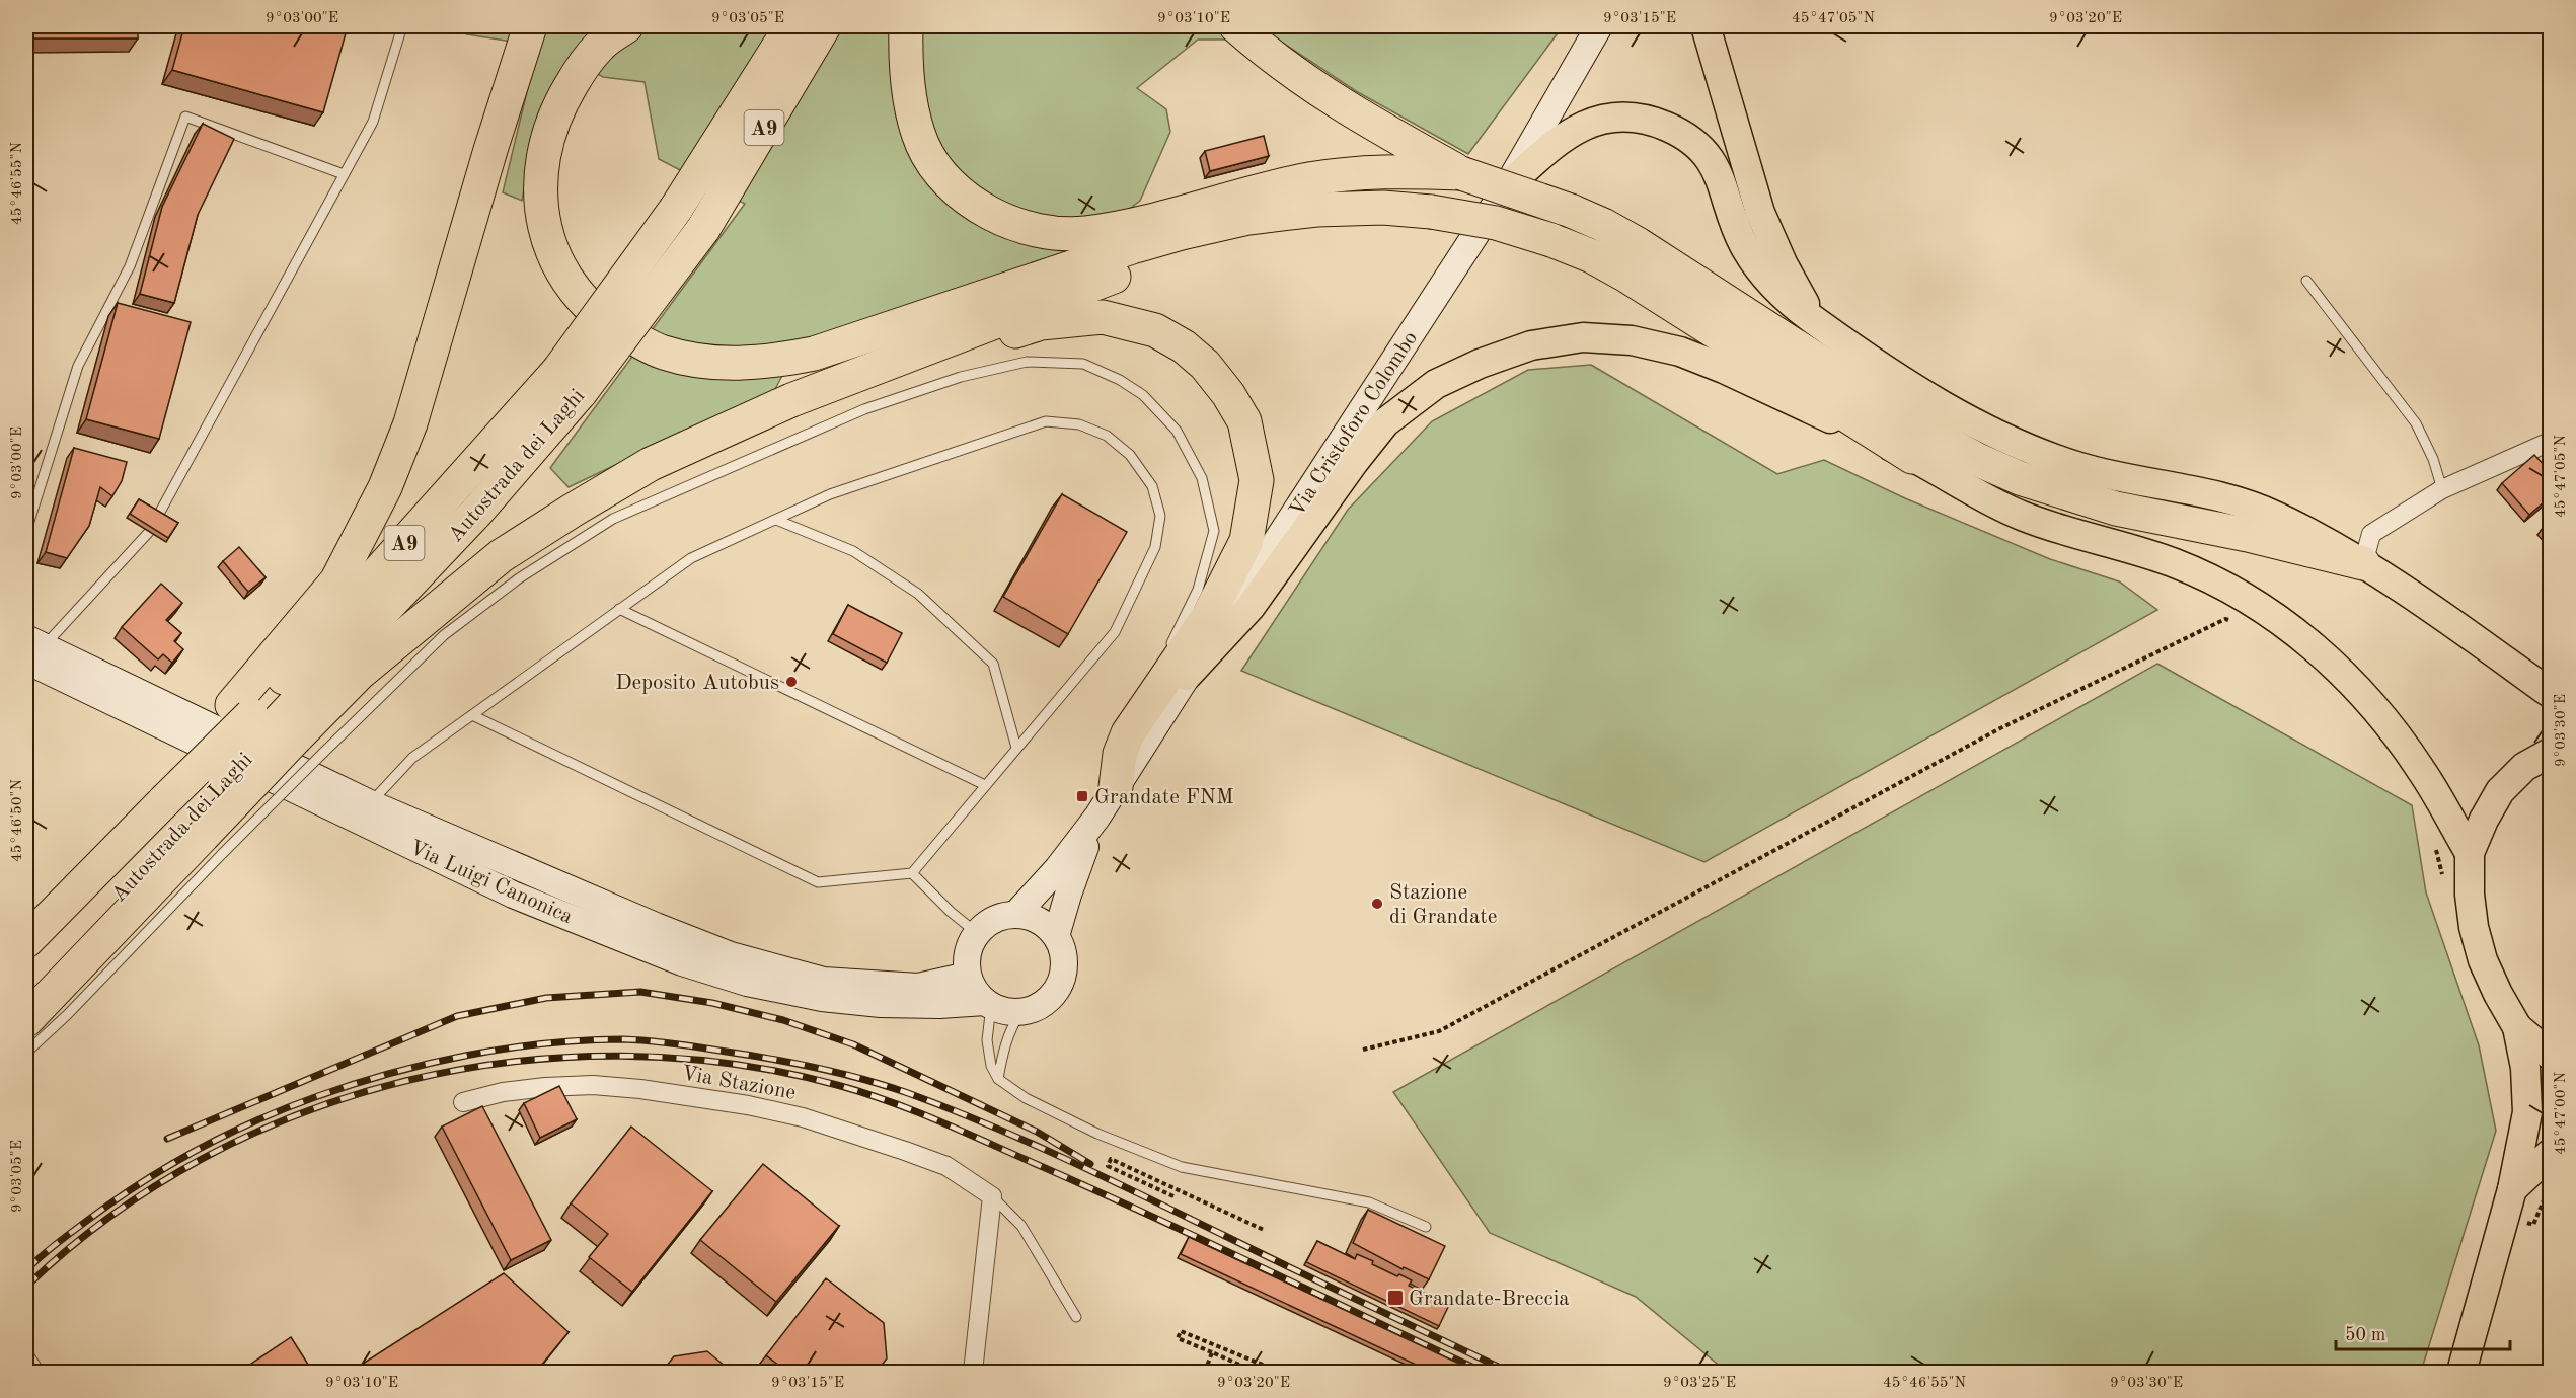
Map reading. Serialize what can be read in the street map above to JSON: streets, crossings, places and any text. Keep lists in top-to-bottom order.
{
  "streets": {
    "highway": ["A9", "Autostrada dei Laghi"],
    "street": ["Via Cristoforo Colombo", "Via Luigi Canonica", "Via Stazione"]
  },
  "crossings": [
    ["Via Cristoforo Colombo", "Via Luigi Canonica"]
  ],
  "places": {
    "other": ["Deposito Autobus", "Stazione di Grandate"],
    "transit": ["Grandate FNM", "Grandate-Breccia"]
  },
  "scale_bar": "50 m",
  "coordinates": [
    "9°03'00\"E",
    "9°03'05\"E",
    "9°03'10\"E",
    "9°03'15\"E",
    "45°47'05\"N",
    "9°03'20\"E",
    "45°46'55\"N",
    "9°03'30\"E",
    "45°46'50\"N",
    "45°47'00\"N",
    "9°03'25\"E"
  ]
}
